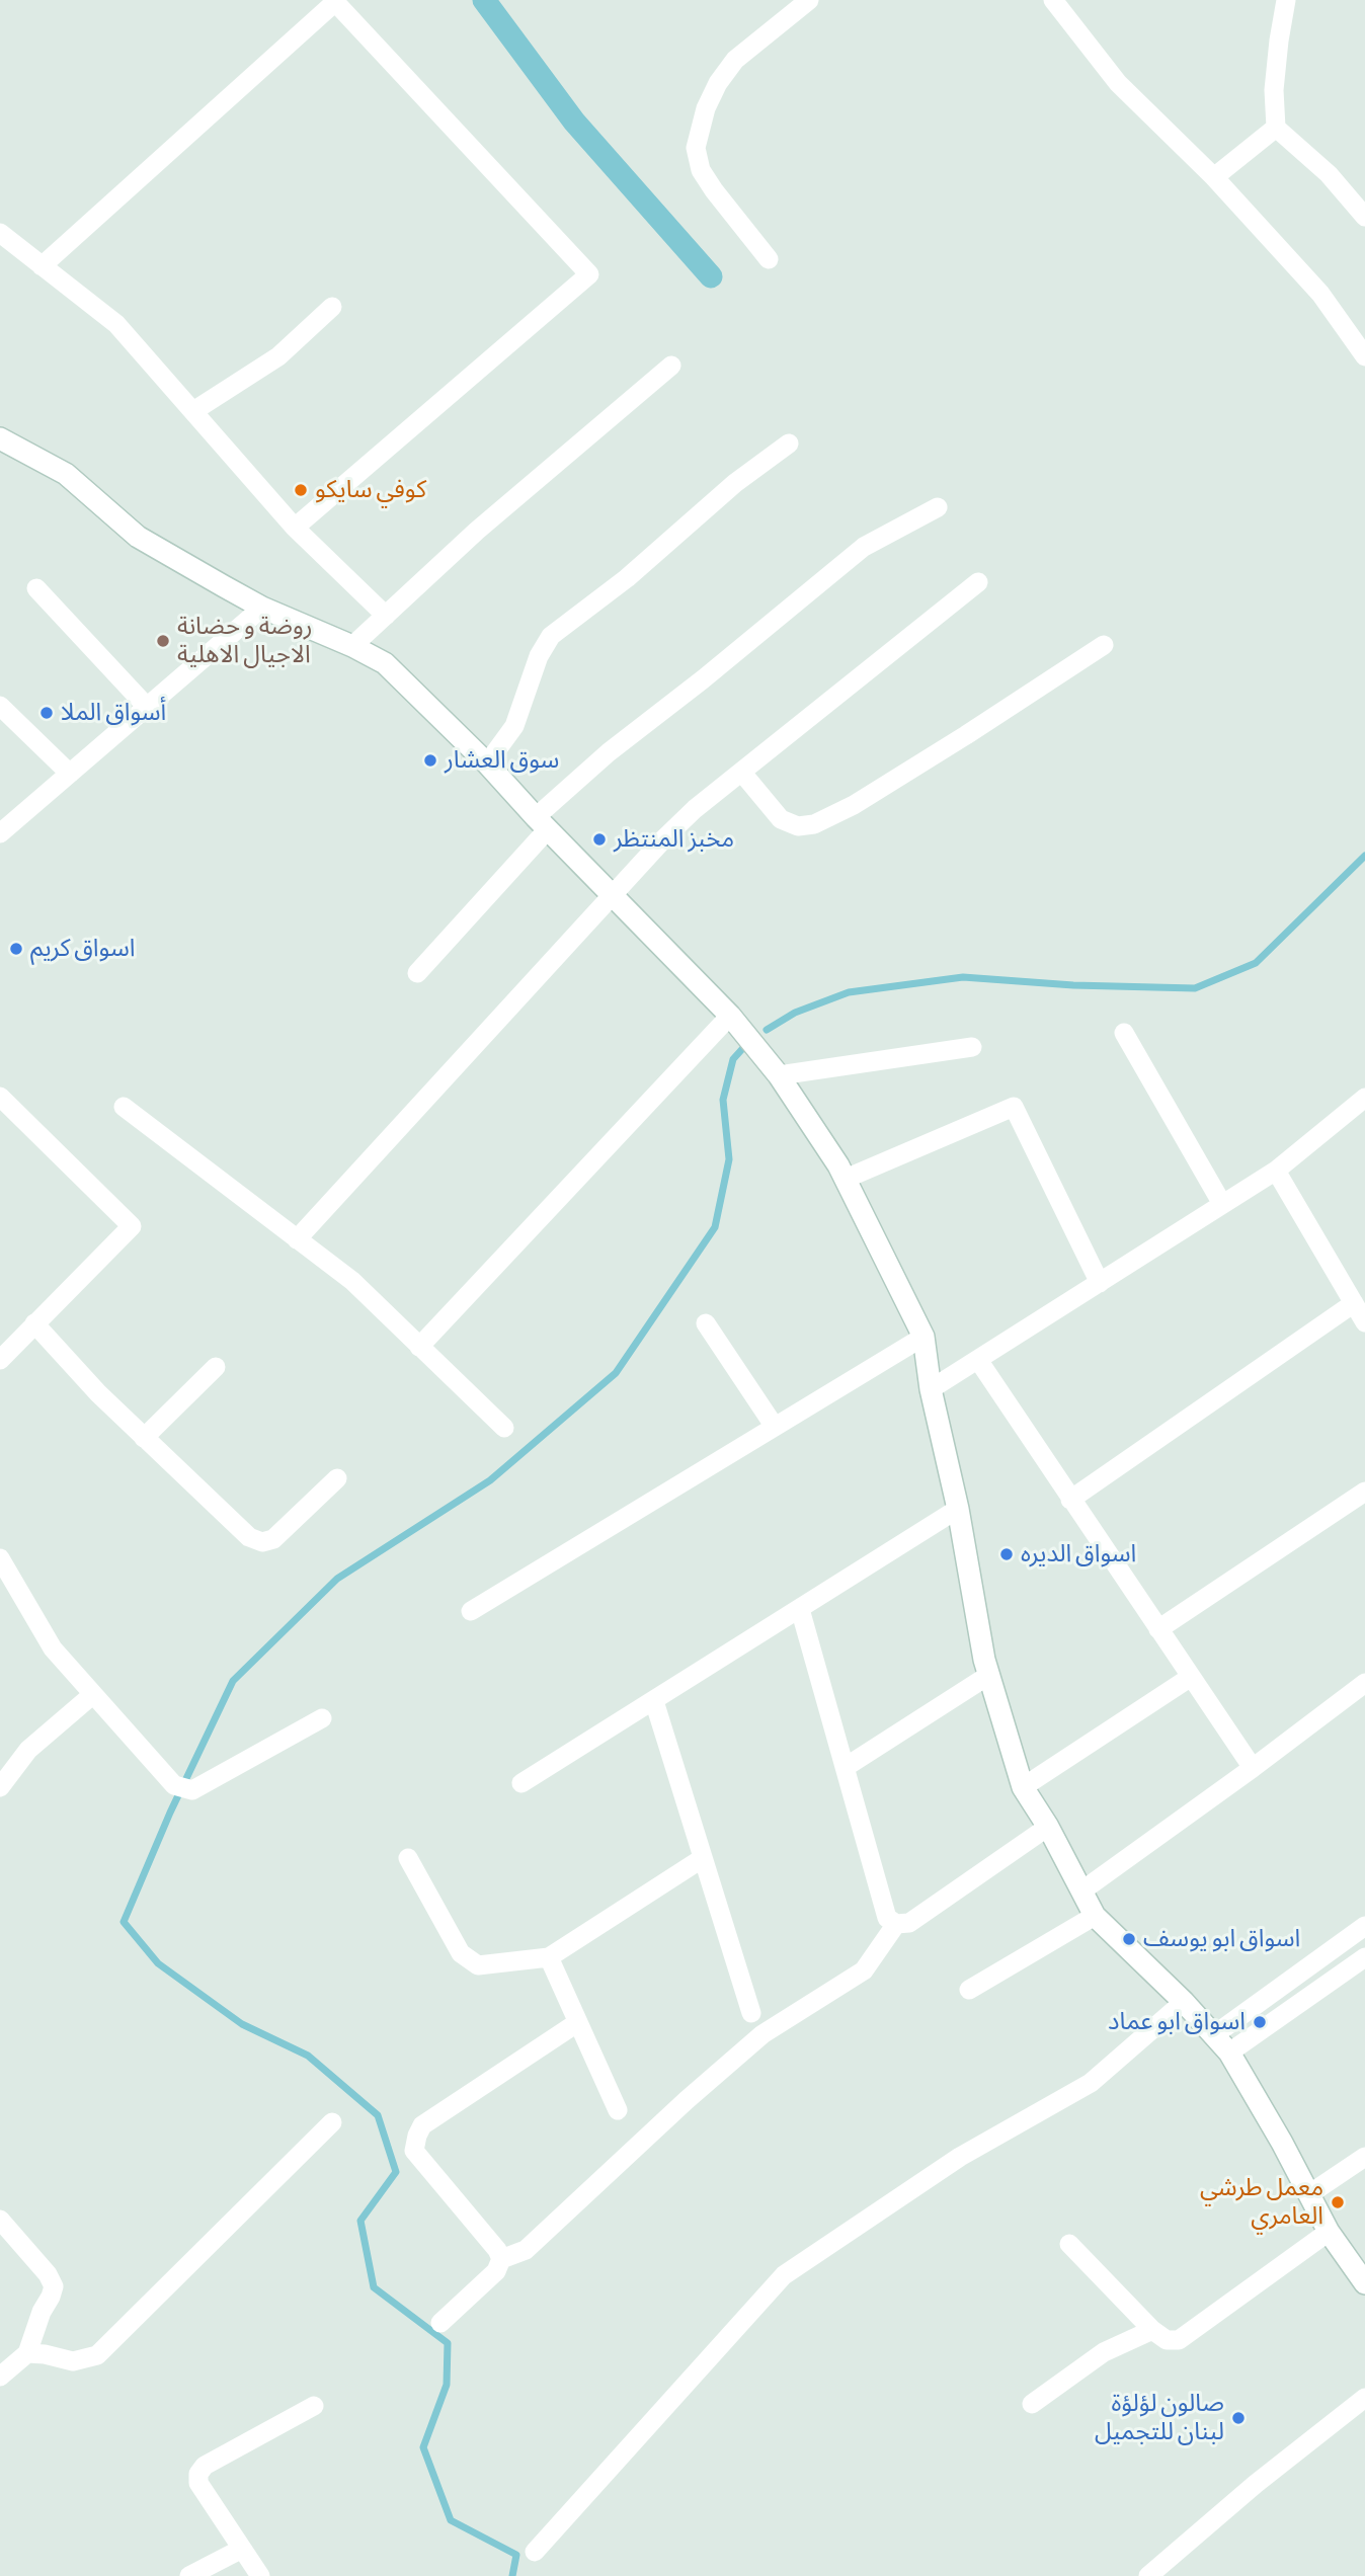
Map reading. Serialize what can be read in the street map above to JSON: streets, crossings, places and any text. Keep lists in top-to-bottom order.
{
  "places": [
    "كوفي سايكو",
    "روضة و حضانة الاجيال الاهلية",
    "أسواق الملا",
    "سوق العشار",
    "مخبز المنتظر",
    "اسواق كريم",
    "اسواق الديره",
    "اسواق ابو يوسف",
    "اسواق ابو عماد",
    "معمل طرشي العامري",
    "صالون لؤلؤة لبنان للتجميل"
  ]
}
